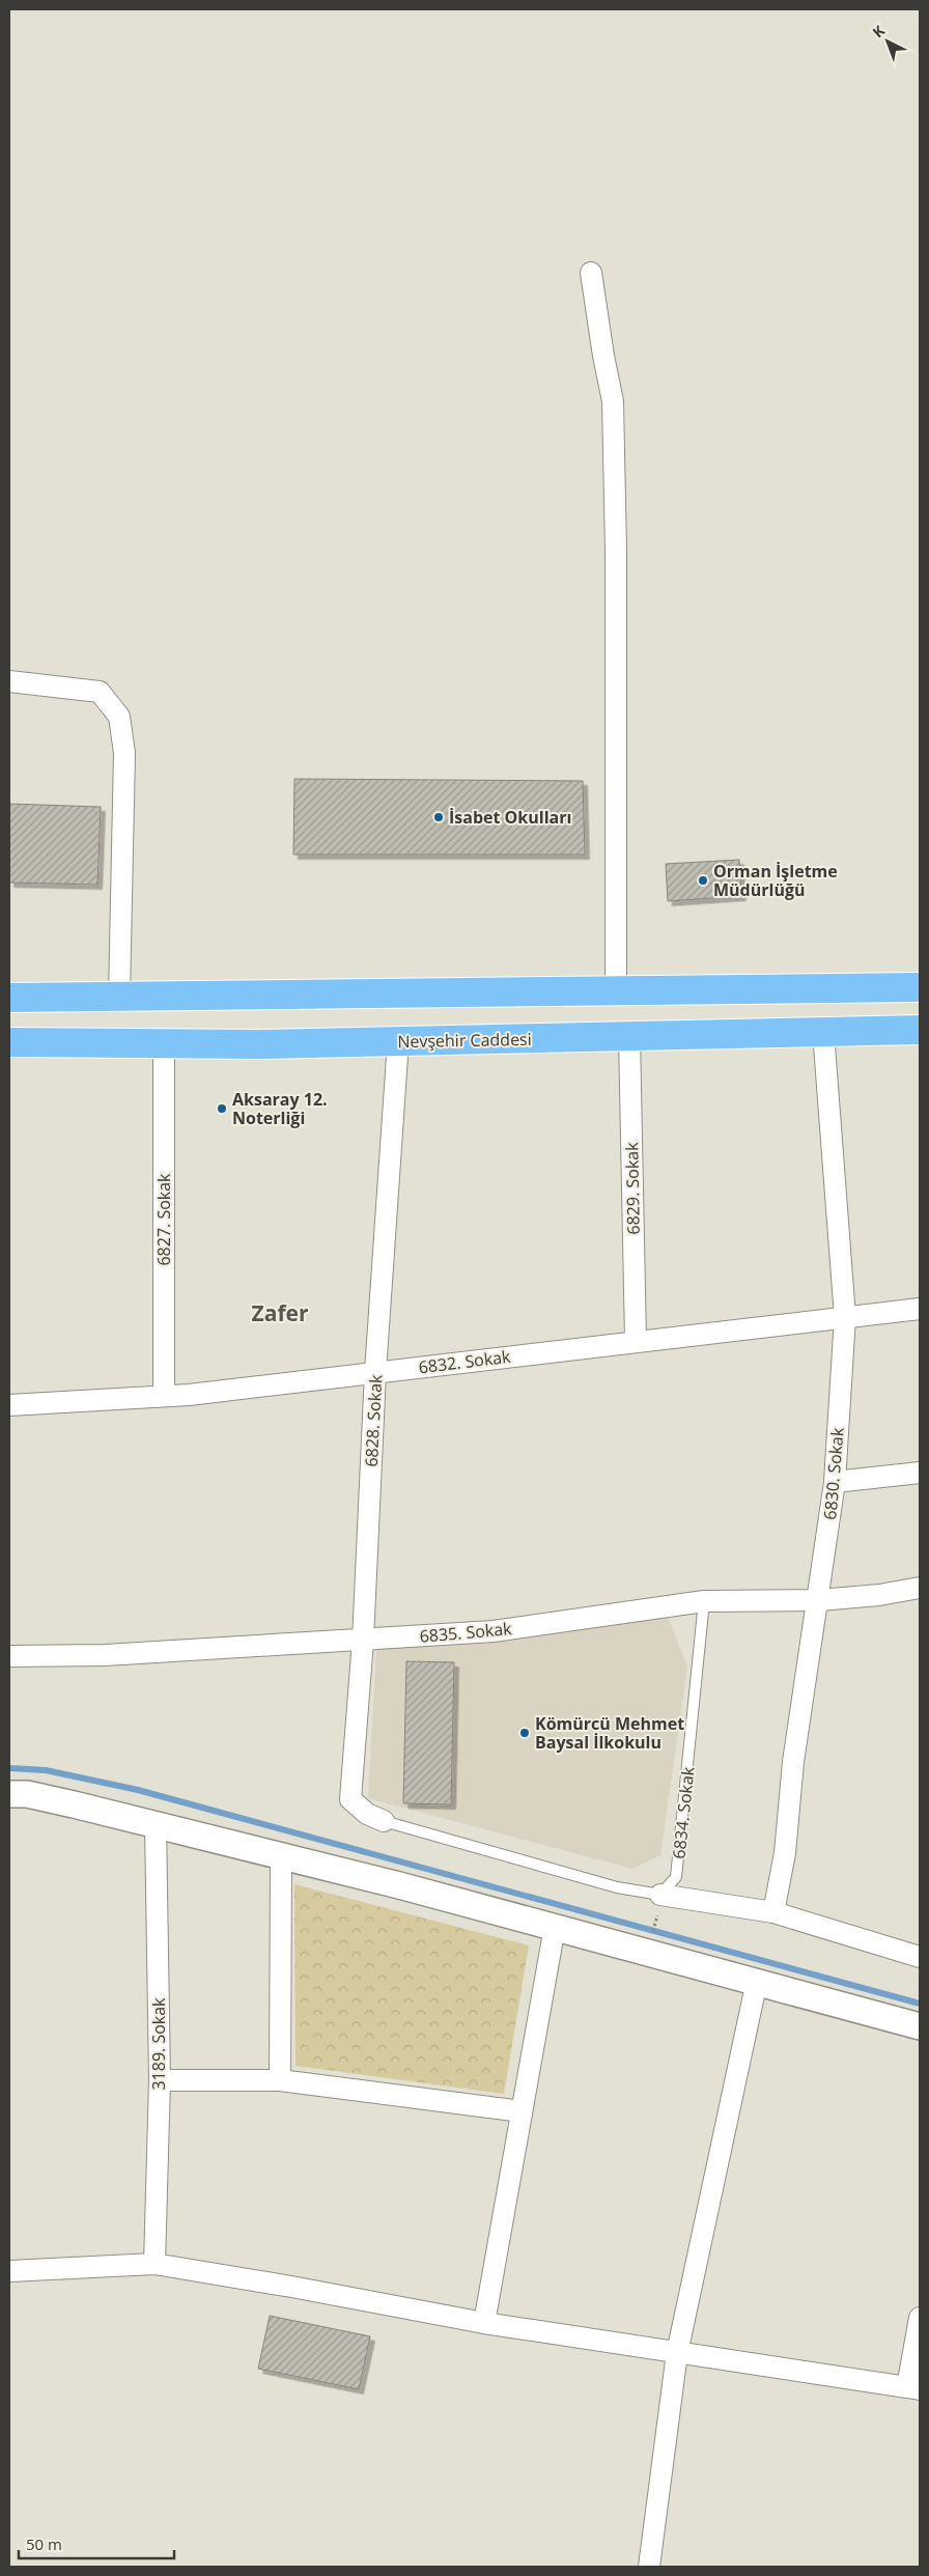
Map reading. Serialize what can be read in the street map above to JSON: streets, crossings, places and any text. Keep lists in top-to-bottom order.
{
  "streets": {
    "main road": ["Nevşehir Caddesi"],
    "street": [
      "6829. Sokak",
      "6827. Sokak",
      "6832. Sokak",
      "6828. Sokak",
      "6830. Sokak",
      "6835. Sokak",
      "3189. Sokak"
    ],
    "lane": ["6834. Sokak"]
  },
  "crossings": [
    ["Nevşehir Caddesi", "6829. Sokak"],
    ["Nevşehir Caddesi", "6827. Sokak"],
    ["Nevşehir Caddesi", "6828. Sokak"],
    ["Nevşehir Caddesi", "6830. Sokak"],
    ["6829. Sokak", "6832. Sokak"],
    ["6827. Sokak", "6832. Sokak"],
    ["6832. Sokak", "6828. Sokak"],
    ["6832. Sokak", "6830. Sokak"],
    ["6828. Sokak", "6835. Sokak"],
    ["6830. Sokak", "6835. Sokak"],
    ["6835. Sokak", "6834. Sokak"]
  ],
  "districts": ["Zafer"],
  "places": [
    "İsabet Okulları",
    "Orman İşletme Müdürlüğü",
    "Aksaray 12. Noterliği",
    "Kömürcü Mehmet Baysal İlkokulu"
  ],
  "scale_bar": "50 m",
  "north": "top left"
}
